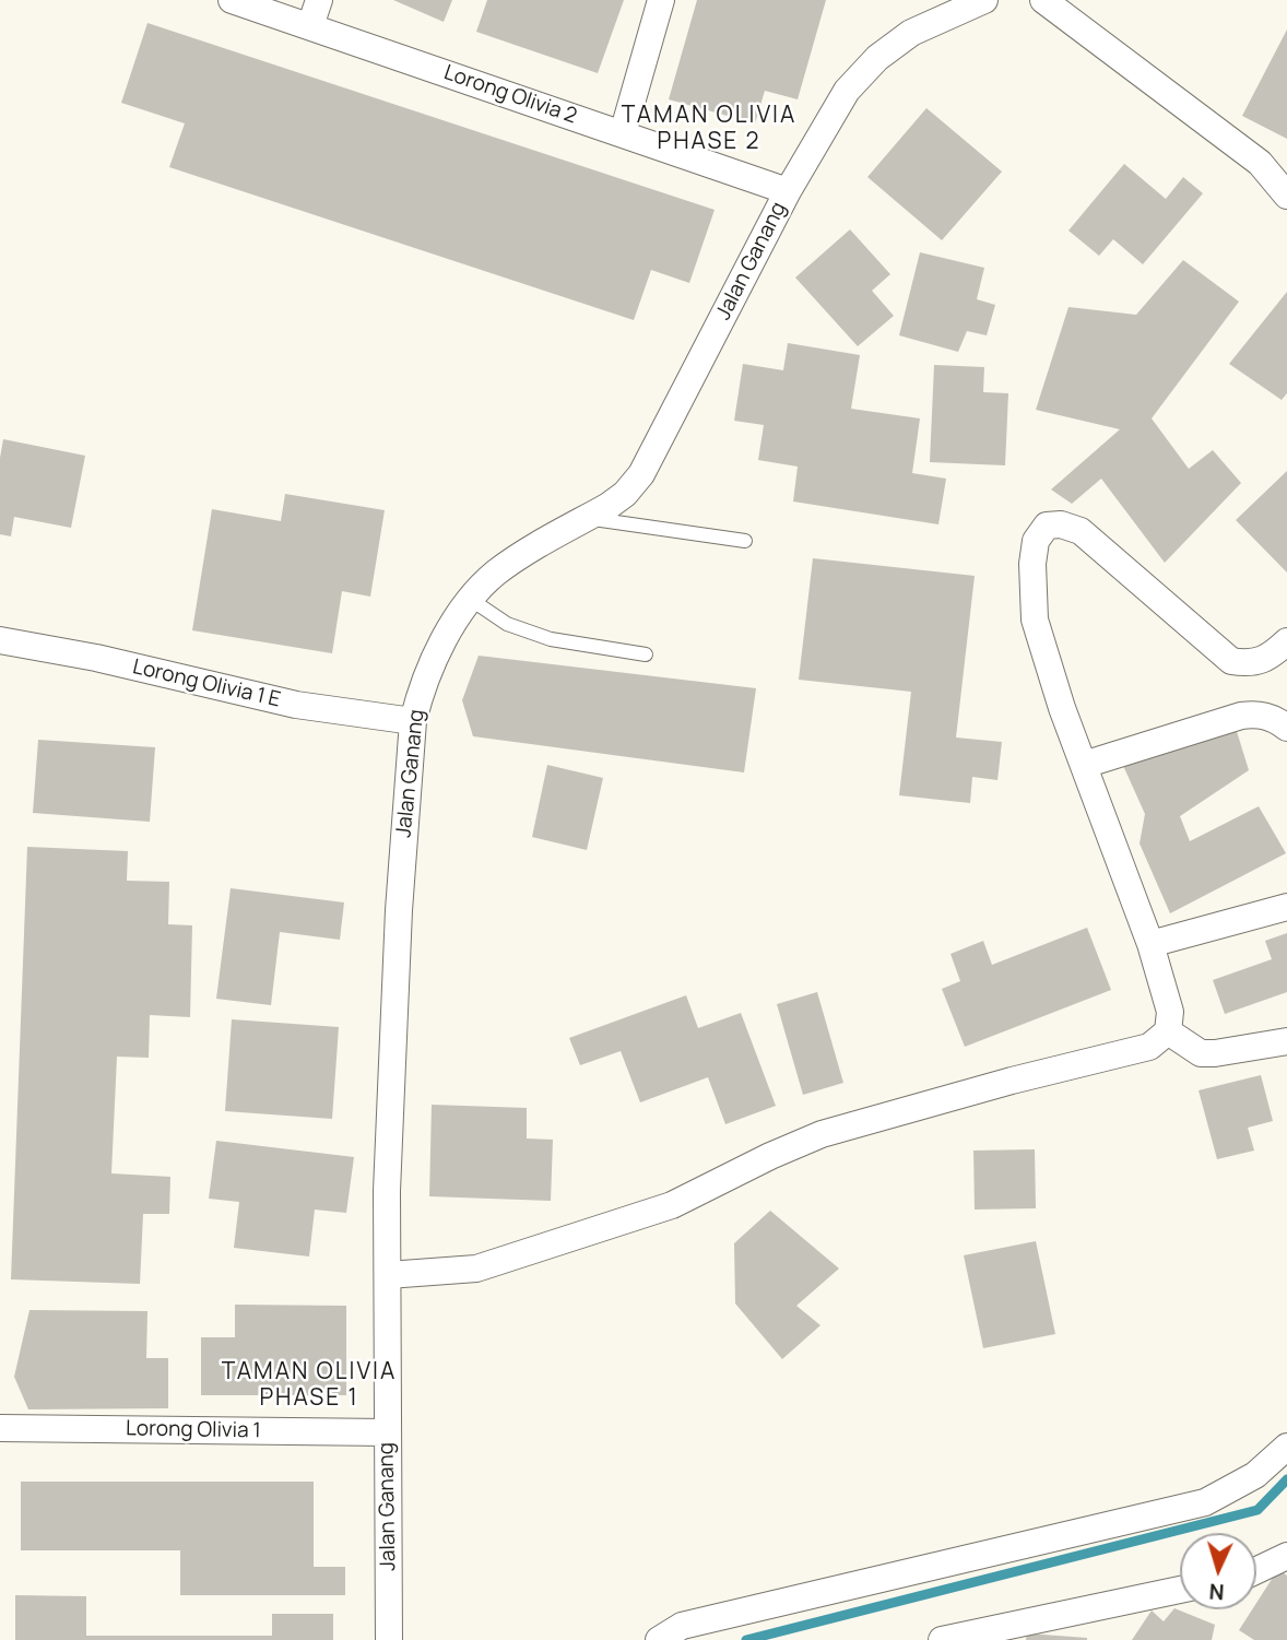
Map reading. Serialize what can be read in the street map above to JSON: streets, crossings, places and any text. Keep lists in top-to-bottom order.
{
  "streets": {
    "street": [
      "Lorong Olivia 2",
      "Jalan Ganang",
      "Lorong Olivia 1 E",
      "Lorong Olivia 1"
    ]
  },
  "crossings": [
    ["Lorong Olivia 2", "Jalan Ganang"],
    ["Jalan Ganang", "Lorong Olivia 1 E"],
    ["Jalan Ganang", "Lorong Olivia 1"]
  ],
  "districts": ["TAMAN OLIVIA PHASE 2", "TAMAN OLIVIA PHASE 1"],
  "north": "bottom"
}
